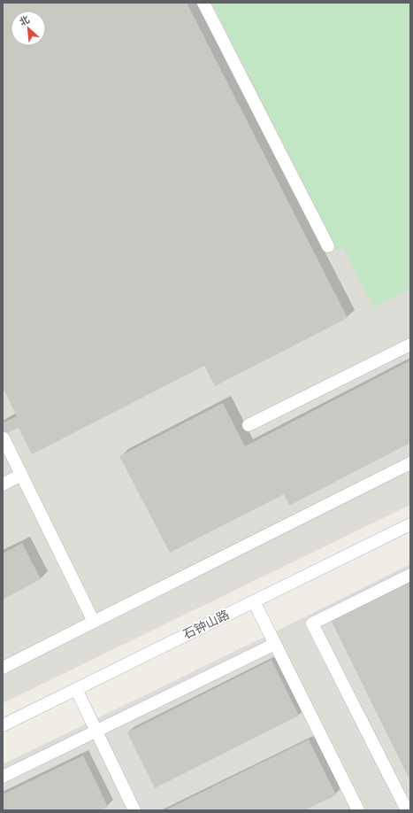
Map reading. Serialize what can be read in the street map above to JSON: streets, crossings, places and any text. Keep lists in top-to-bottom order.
{
  "streets": {
    "street": ["石钟山路"]
  },
  "north": "top left"
}
